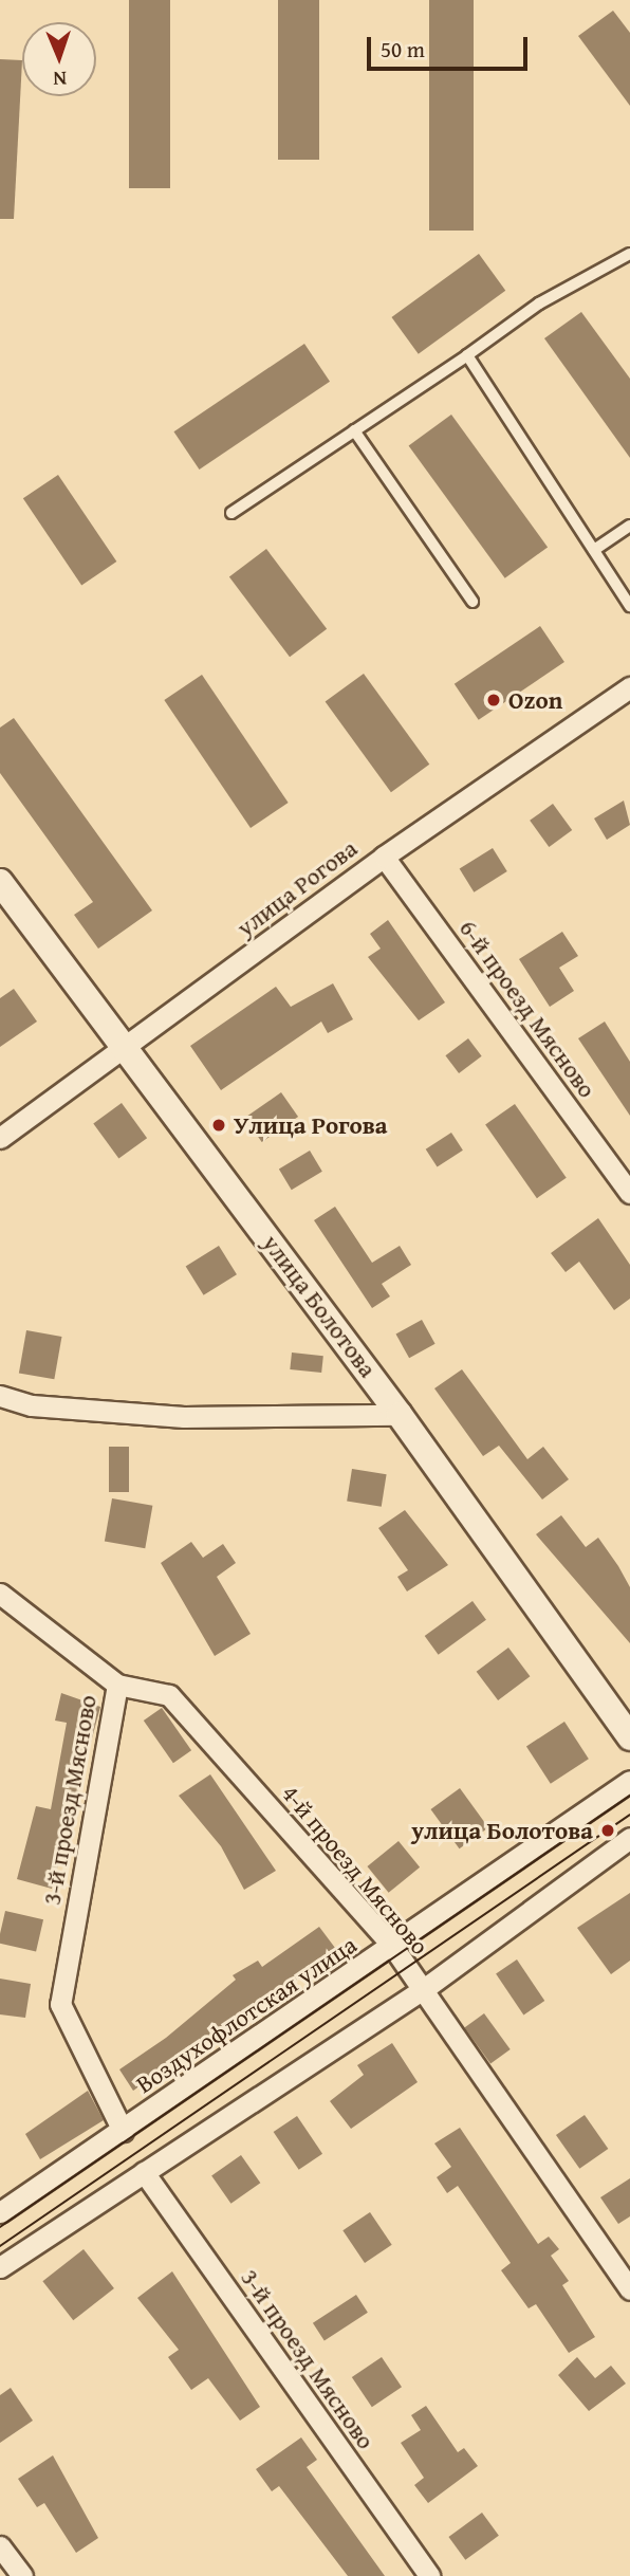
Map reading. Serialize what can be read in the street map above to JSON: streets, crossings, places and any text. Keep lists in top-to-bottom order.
{
  "streets": {
    "street": [
      "улица Рогова",
      "6-й проезд Мясново",
      "улица Болотова",
      "3-й проезд Мясново",
      "4-й проезд Мясново",
      "Воздухофлотская улица"
    ]
  },
  "crossings": [
    ["улица Рогова", "6-й проезд Мясново"],
    ["улица Рогова", "улица Болотова"],
    ["3-й проезд Мясново", "4-й проезд Мясново"],
    ["3-й проезд Мясново", "Воздухофлотская улица"],
    ["4-й проезд Мясново", "Воздухофлотская улица"]
  ],
  "places": ["Ozon", "Улица Рогова", "улица Болотова"],
  "scale_bar": "50 m",
  "north": "bottom"
}
